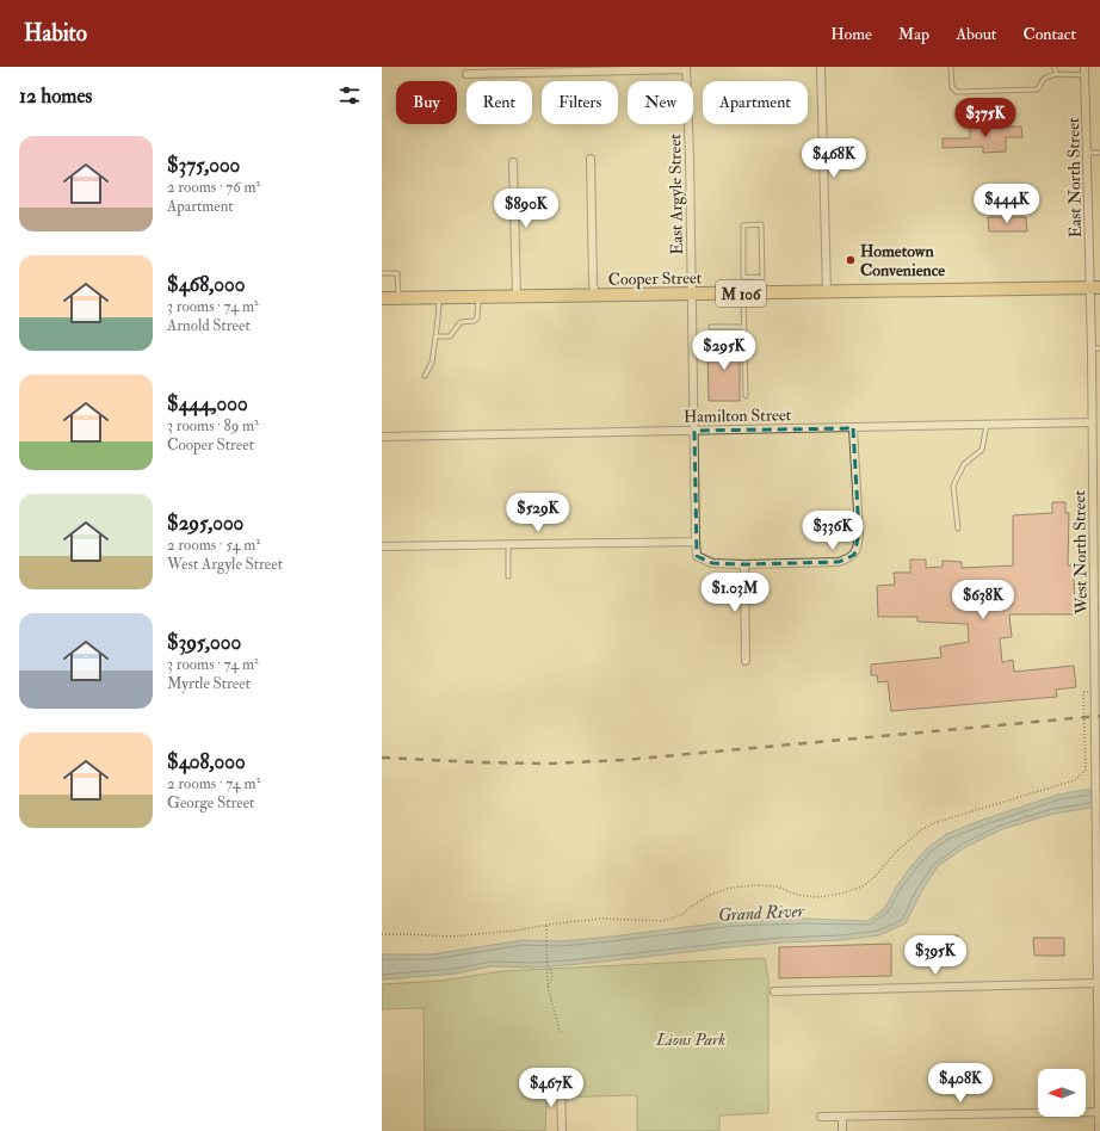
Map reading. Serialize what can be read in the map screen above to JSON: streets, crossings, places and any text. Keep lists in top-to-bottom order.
{
  "streets": {
    "main road": ["Cooper Street", "M 106"],
    "street": [
      "East North Street",
      "East Argyle Street",
      "Hamilton Street",
      "West North Street"
    ]
  },
  "crossings": [
    ["East North Street", "Cooper Street"],
    ["East North Street", "West North Street"],
    ["East Argyle Street", "Cooper Street"],
    ["East Argyle Street", "Hamilton Street"],
    ["Cooper Street", "West North Street"],
    ["Hamilton Street", "West North Street"]
  ],
  "water": ["Grand River"],
  "parks": ["Lions Park"],
  "places": ["Hometown Convenience"],
  "north": "left",
  "page": {
    "header": "Habito",
    "nav": [
      "Home",
      "Map",
      "About",
      "Contact"
    ],
    "heading": "12 homes",
    "chip": [
      "Buy",
      "Rent",
      "Filters",
      "New",
      "Apartment"
    ],
    "price": [
      "$375K",
      "$468K",
      "$444K",
      "$890K",
      "$295K",
      "$529K",
      "$336K",
      "$1.03M",
      "$638K",
      "$395K",
      "$408K",
      "$467K"
    ],
    "list": [
      {
        "name": "$375,000",
        "note": "2 rooms · 76 m² · Apartment"
      },
      {
        "name": "$468,000",
        "note": "3 rooms · 74 m² · Arnold Street"
      },
      {
        "name": "$444,000",
        "note": "3 rooms · 89 m² · Cooper Street"
      },
      {
        "name": "$295,000",
        "note": "2 rooms · 54 m² · West Argyle Street"
      },
      {
        "name": "$395,000",
        "note": "3 rooms · 74 m² · Myrtle Street"
      },
      {
        "name": "$408,000",
        "note": "2 rooms · 74 m² · George Street"
      }
    ]
  }
}
